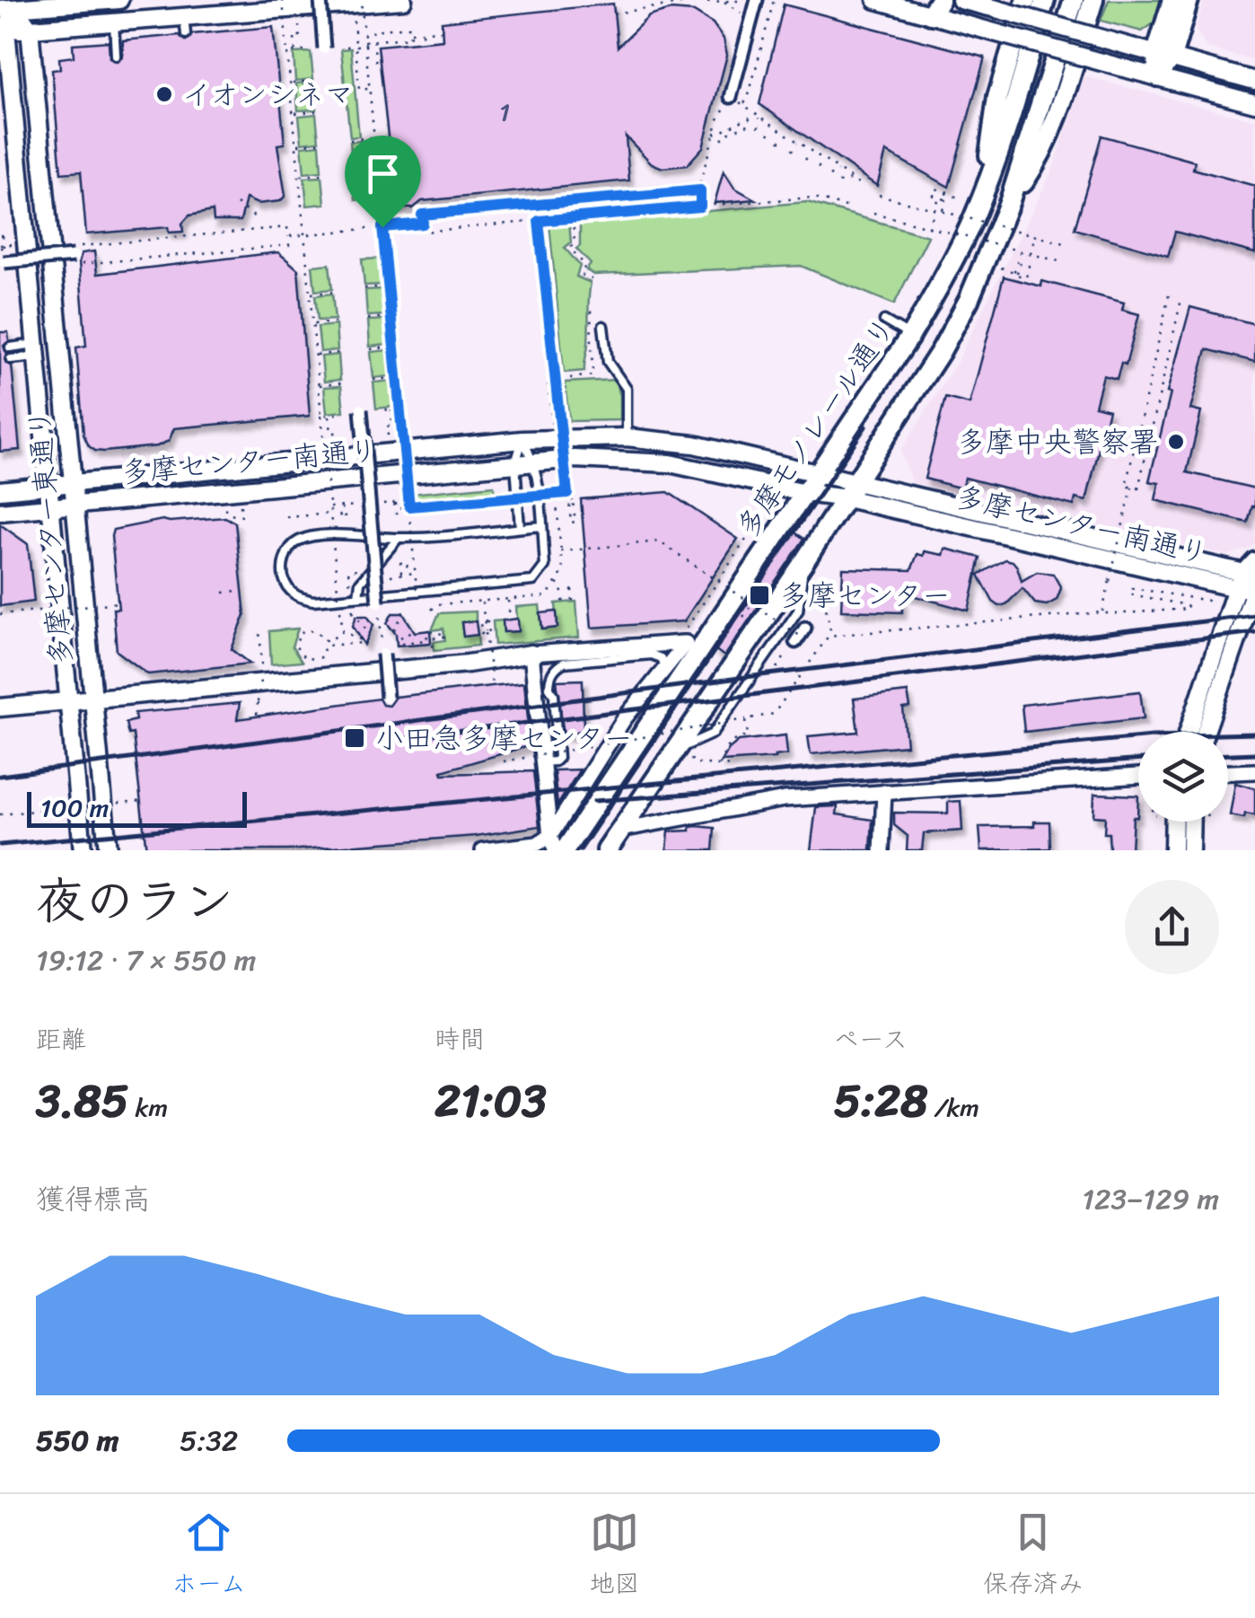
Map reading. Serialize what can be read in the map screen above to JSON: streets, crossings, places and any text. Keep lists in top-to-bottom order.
{
  "streets": {
    "main road": ["多摩モノレール通り"],
    "street": ["多摩センター南通り", "多摩センター東通り"]
  },
  "crossings": [
    ["多摩モノレール通り", "多摩センター南通り"],
    ["多摩センター南通り", "多摩センター東通り"]
  ],
  "places": {
    "other": ["イオンシネマ", "多摩中央警察署"],
    "transit": ["多摩センター", "小田急多摩センター"]
  },
  "house_numbers": ["1"],
  "scale_bar": "100 m",
  "page": {
    "scale": "100 m",
    "heading": ["夜のラン", "19:12 · 7 × 550 m"],
    "stats": [
      ["距離", "3.85 km"],
      ["時間", "21:03"],
      ["ペース", "5:28 /km"]
    ],
    "chart": ["獲得標高", "123–129 m"],
    "list": [
      {
        "name": "550 m",
        "note": "5:32"
      }
    ],
    "tabs": ["ホーム", "地図", "保存済み"]
  }
}
